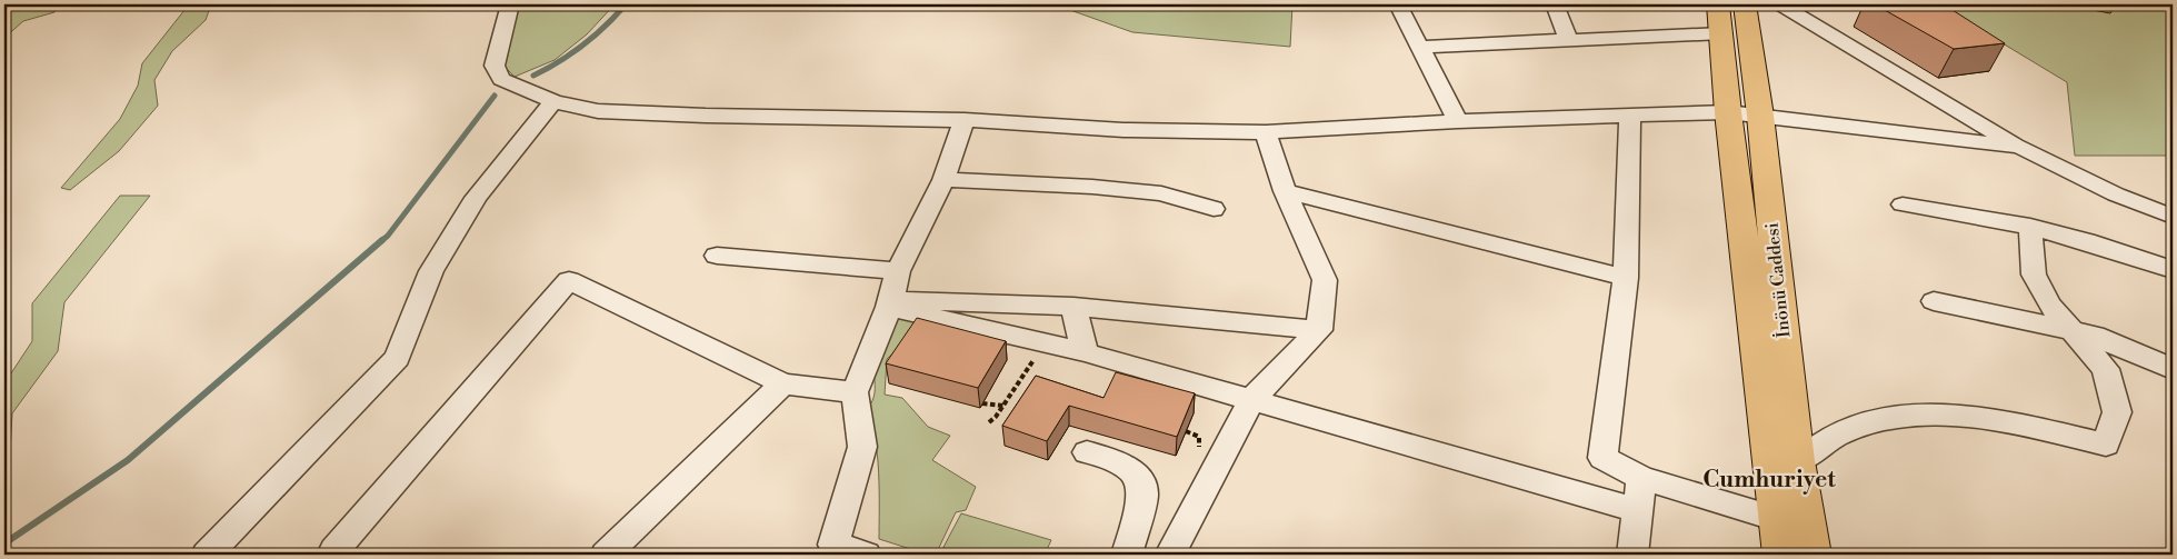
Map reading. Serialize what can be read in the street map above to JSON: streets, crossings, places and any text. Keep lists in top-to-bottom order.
{
  "streets": {
    "main road": ["İnönü Caddesi"]
  },
  "districts": ["Cumhuriyet"]
}
